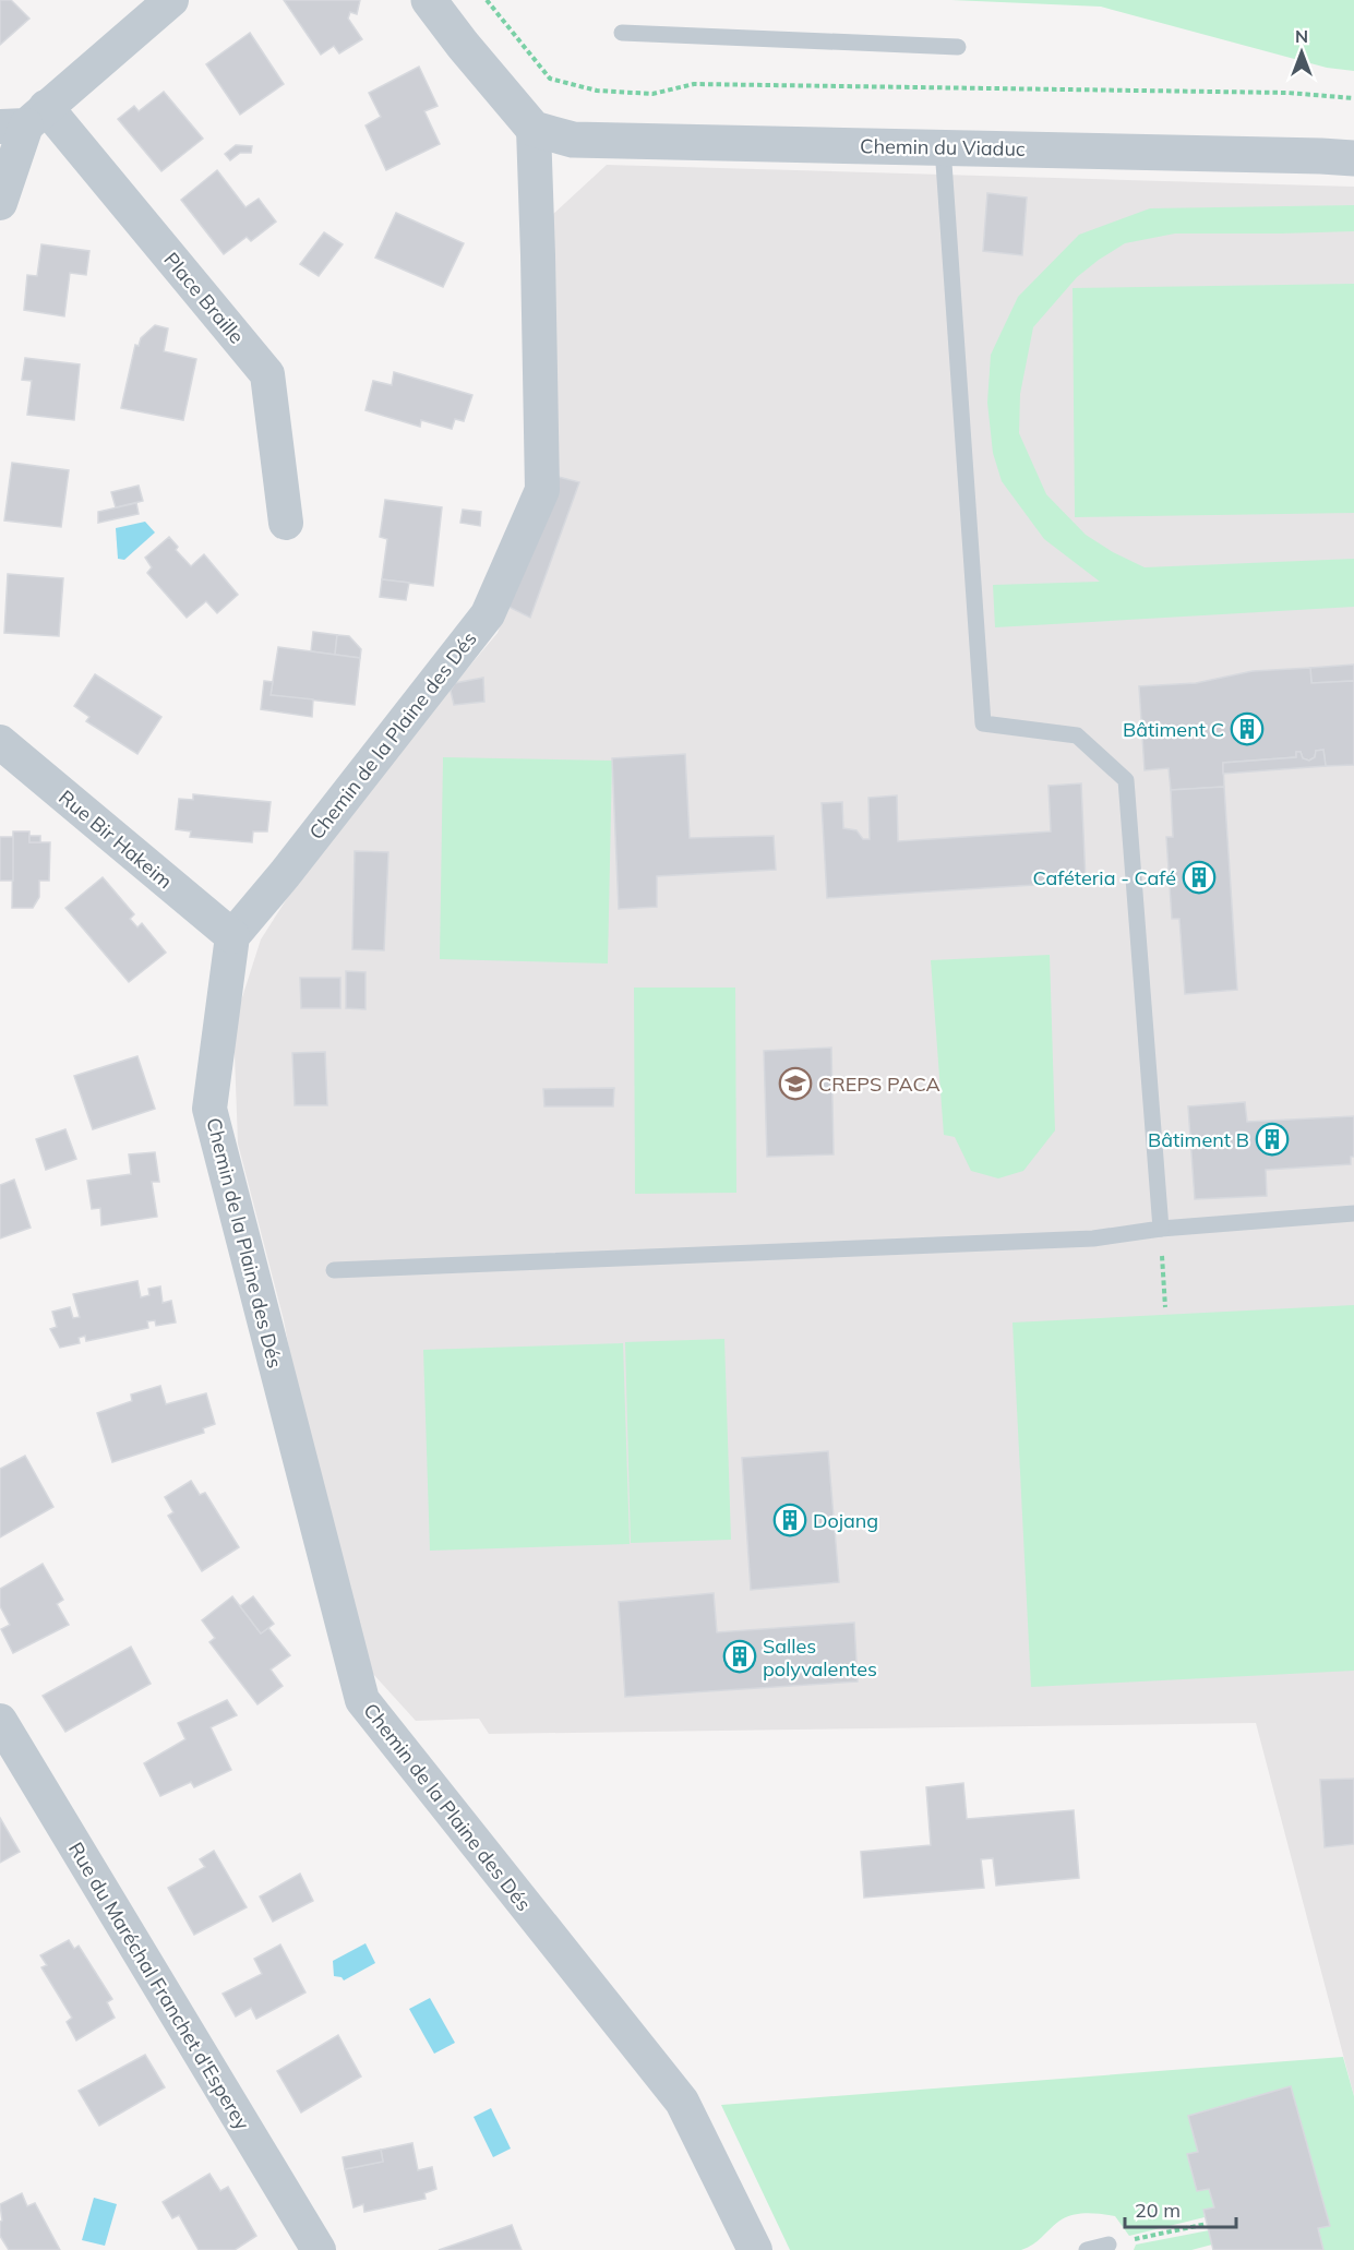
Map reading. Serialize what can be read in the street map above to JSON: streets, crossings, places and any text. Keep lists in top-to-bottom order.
{
  "streets": {
    "street": [
      "Chemin du Viaduc",
      "Place Braille",
      "Chemin de la Plaine des Dés",
      "Rue Bir Hakeim",
      "Rue du Maréchal Franchet d'Esperey"
    ]
  },
  "crossings": [
    ["Chemin du Viaduc", "Chemin de la Plaine des Dés"],
    ["Chemin de la Plaine des Dés", "Rue Bir Hakeim"]
  ],
  "places": {
    "building": [
      "Bâtiment C",
      "Caféteria - Café",
      "Bâtiment B",
      "Dojang",
      "Salles polyvalentes"
    ],
    "school or university": ["CREPS PACA"]
  },
  "scale_bar": "20 m",
  "north": "top"
}
